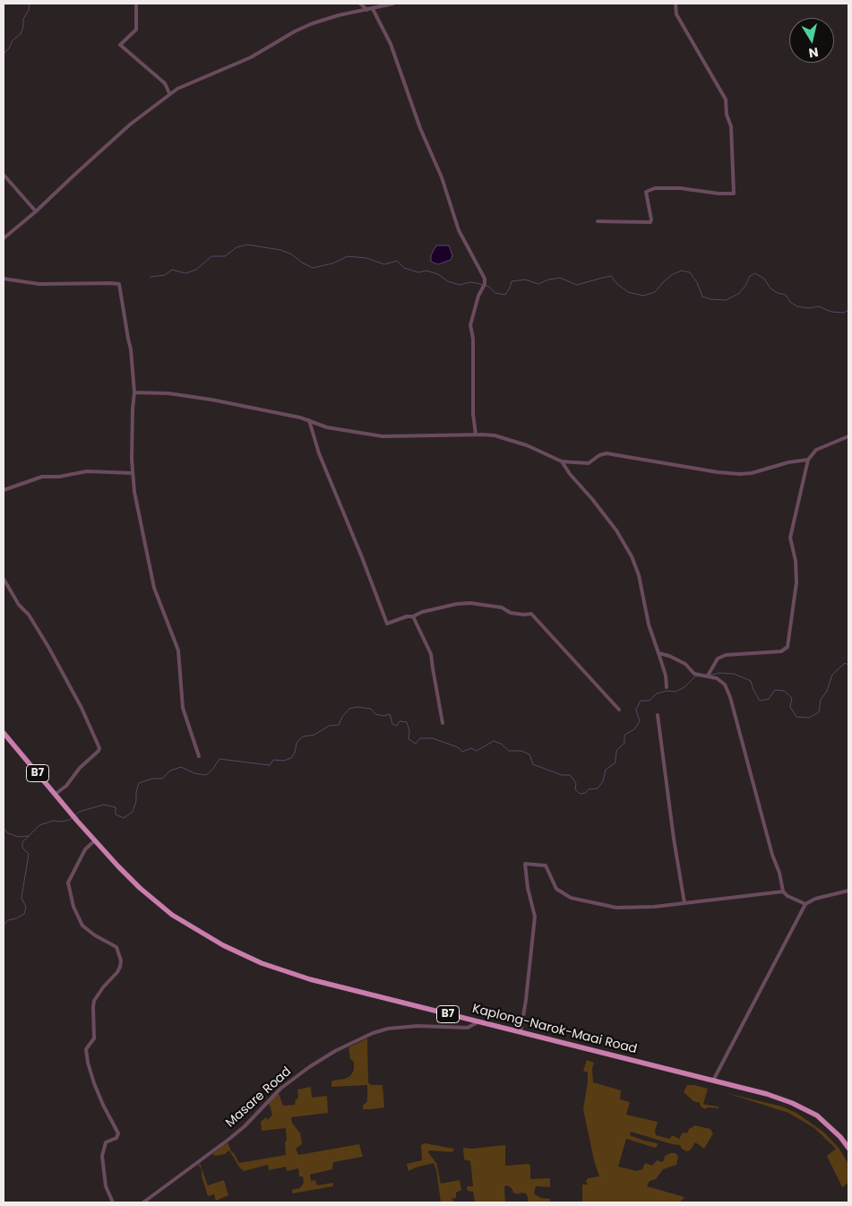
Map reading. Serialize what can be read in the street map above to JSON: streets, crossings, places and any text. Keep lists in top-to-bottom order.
{
  "streets": {
    "highway": ["B7", "Kaplong-Narok-Maai Road"],
    "street": ["Masare Road"]
  },
  "crossings": [
    ["B7", "Kaplong-Narok-Maai Road"],
    ["Kaplong-Narok-Maai Road", "Masare Road"]
  ],
  "north": "bottom"
}
